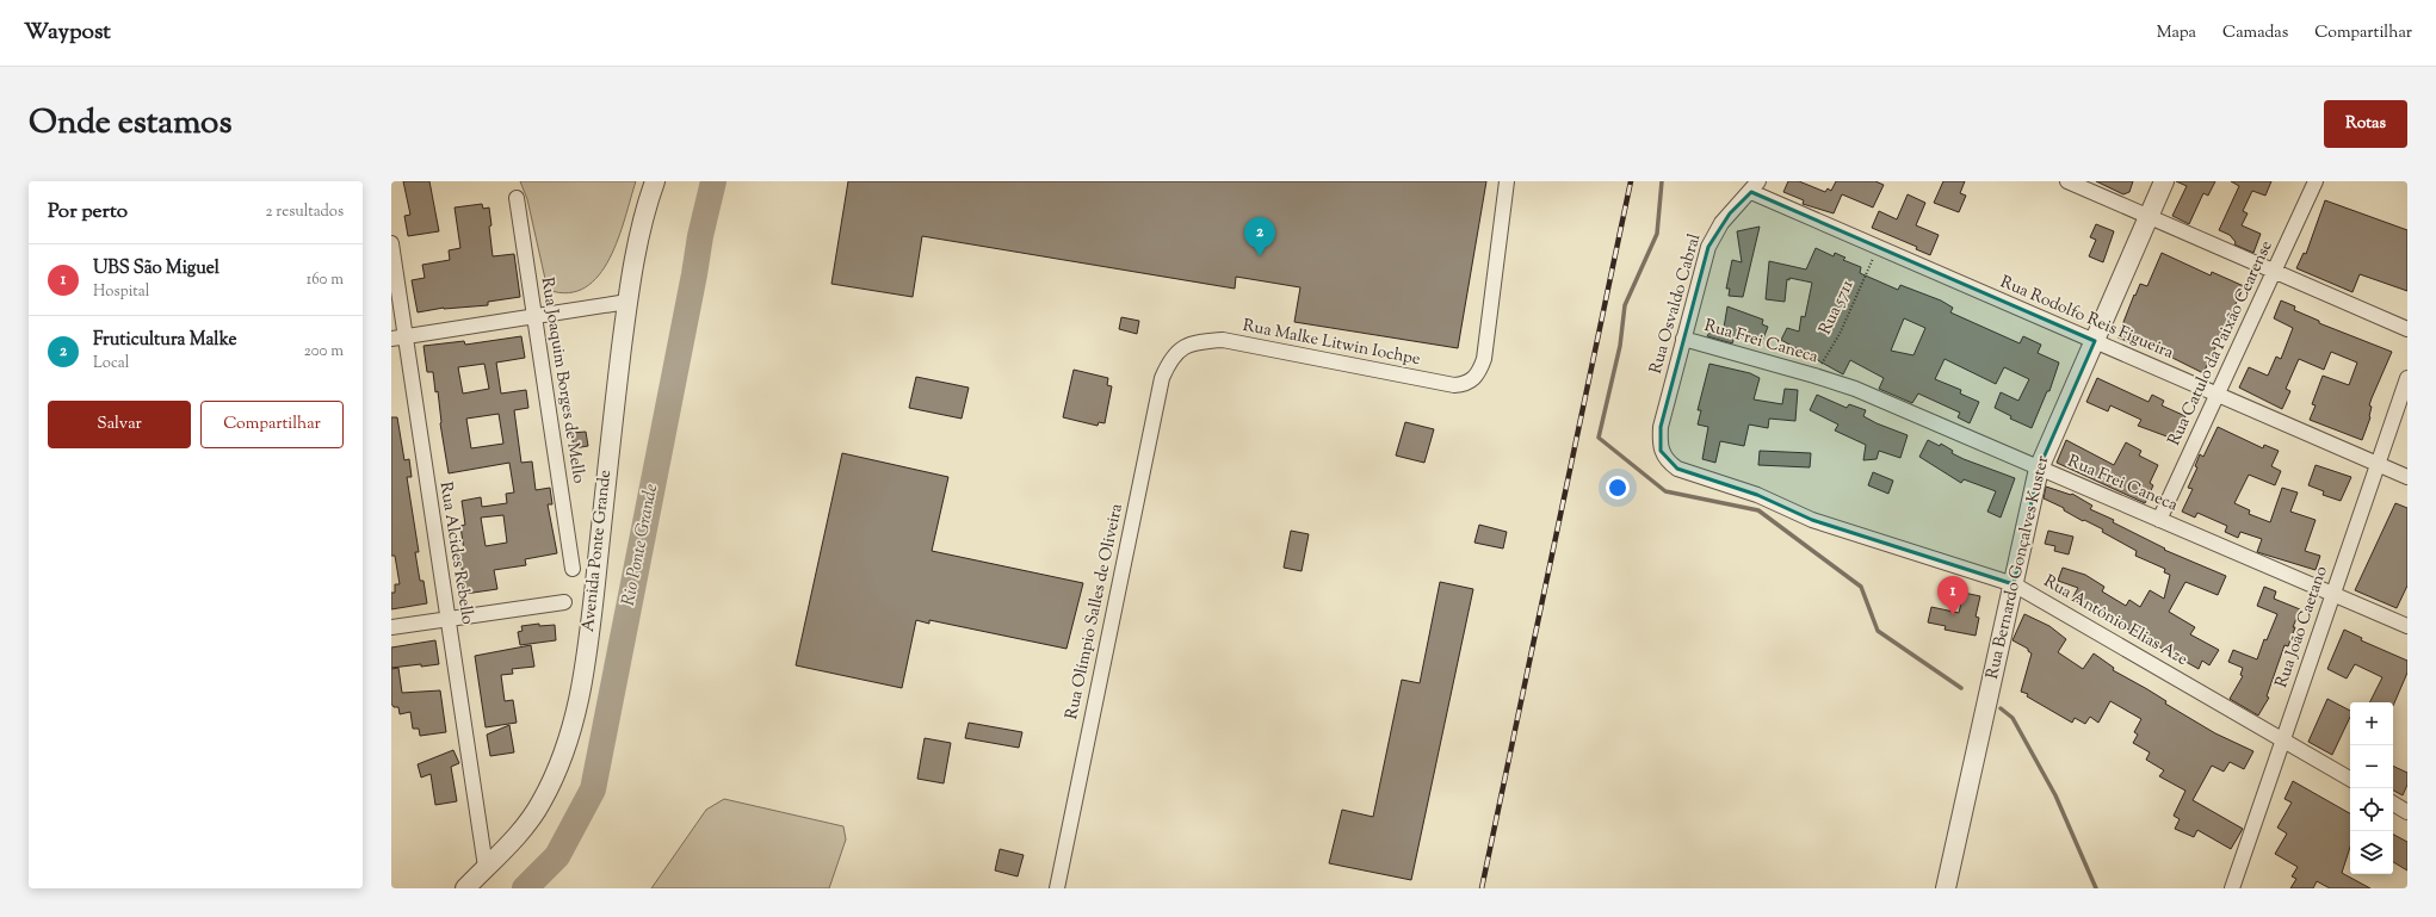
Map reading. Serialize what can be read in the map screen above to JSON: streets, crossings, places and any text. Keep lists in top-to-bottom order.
{
  "streets": {
    "street": [
      "Rua Osvaldo Cabral",
      "Rua Rodolfo Reis Figueira",
      "Rua Frei Caneca",
      "Rua Malke Litwin Iochpe",
      "Rua Catulo da Paixão Cearense",
      "Rua Joaquim Borges de Mello",
      "Avenida Ponte Grande",
      "Rua Alcides Rebello",
      "Rua Bernardo Gonçalves Kuster",
      "Rua Olímpio Salles de Oliveira",
      "Rua Antônio Elias Aze",
      "Rua João Caetano"
    ],
    "path": ["Rua 5711"]
  },
  "crossings": [
    ["Rua Osvaldo Cabral", "Rua Rodolfo Reis Figueira"],
    ["Rua Osvaldo Cabral", "Rua Frei Caneca"],
    ["Rua Osvaldo Cabral", "Rua Antônio Elias Aze"],
    ["Rua 5711", "Rua Rodolfo Reis Figueira"],
    ["Rua 5711", "Rua Frei Caneca"],
    ["Rua Rodolfo Reis Figueira", "Rua Catulo da Paixão Cearense"],
    ["Rua Rodolfo Reis Figueira", "Rua Bernardo Gonçalves Kuster"],
    ["Rua Rodolfo Reis Figueira", "Rua João Caetano"],
    ["Rua Frei Caneca", "Rua Catulo da Paixão Cearense"],
    ["Rua Frei Caneca", "Rua Bernardo Gonçalves Kuster"],
    ["Rua Frei Caneca", "Rua João Caetano"],
    ["Rua Malke Litwin Iochpe", "Rua Olímpio Salles de Oliveira"],
    ["Avenida Ponte Grande", "Rua Alcides Rebello"],
    ["Rua Bernardo Gonçalves Kuster", "Rua Antônio Elias Aze"],
    ["Rua Antônio Elias Aze", "Rua João Caetano"]
  ],
  "water": ["Rio Ponte Grande"],
  "page": {
    "header": "Waypost",
    "nav": ["Mapa", "Camadas", "Compartilhar"],
    "title": "Onde estamos",
    "buttons": [
      "Rotas",
      ["Salvar", "Compartilhar"]
    ],
    "heading": ["Por perto", "2 resultados"],
    "pins": ["2", "1"],
    "list": [
      {
        "mark": "1",
        "name": "UBS São Miguel",
        "note": "Hospital",
        "value": "160 m"
      },
      {
        "mark": "2",
        "name": "Fruticultura Malke",
        "note": "Local",
        "value": "200 m"
      }
    ],
    "map_buttons": ["+", "−"]
  }
}
